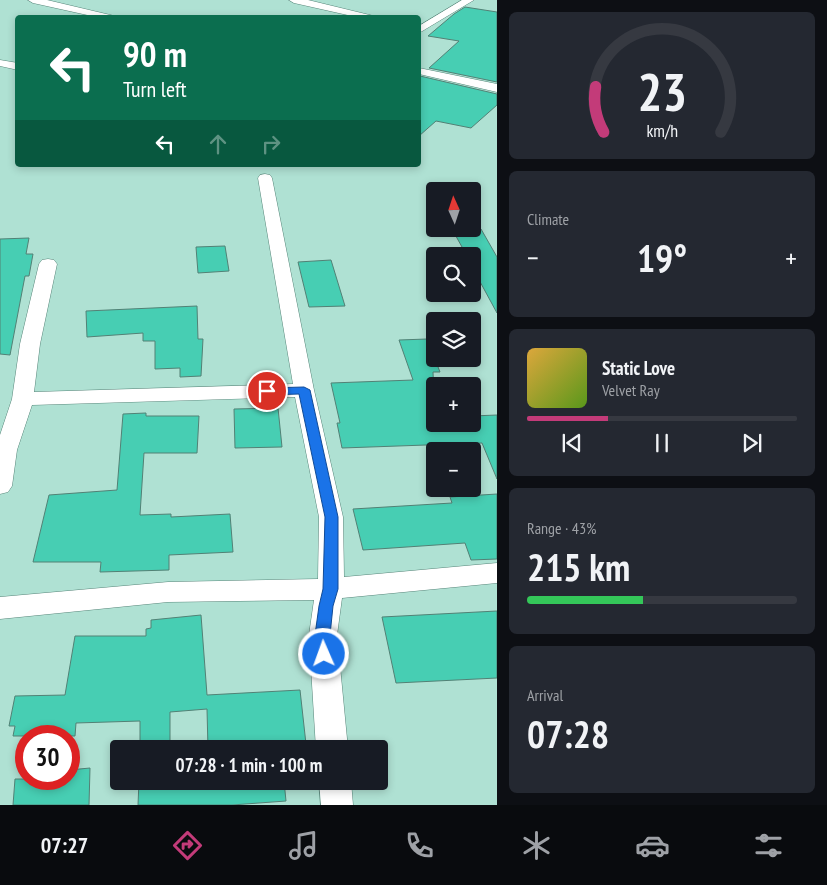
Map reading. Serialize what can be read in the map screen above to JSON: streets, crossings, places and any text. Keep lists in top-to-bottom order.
{
  "north": "top",
  "page": {
    "turn": ["90 m", "Turn left"],
    "tile": [
      "Climate",
      ["Range · 43%", "215 km"],
      ["Arrival", "07:28"]
    ],
    "map_buttons": ["+", "−"],
    "heat": ["−", "19°", "+"],
    "song": ["Static Love", "Velvet Ray"],
    "limit": "30",
    "trip": "07:28 · 1 min · 100 m",
    "tabs": "07:27",
    "gauge": ["23", "km/h"]
  }
}
